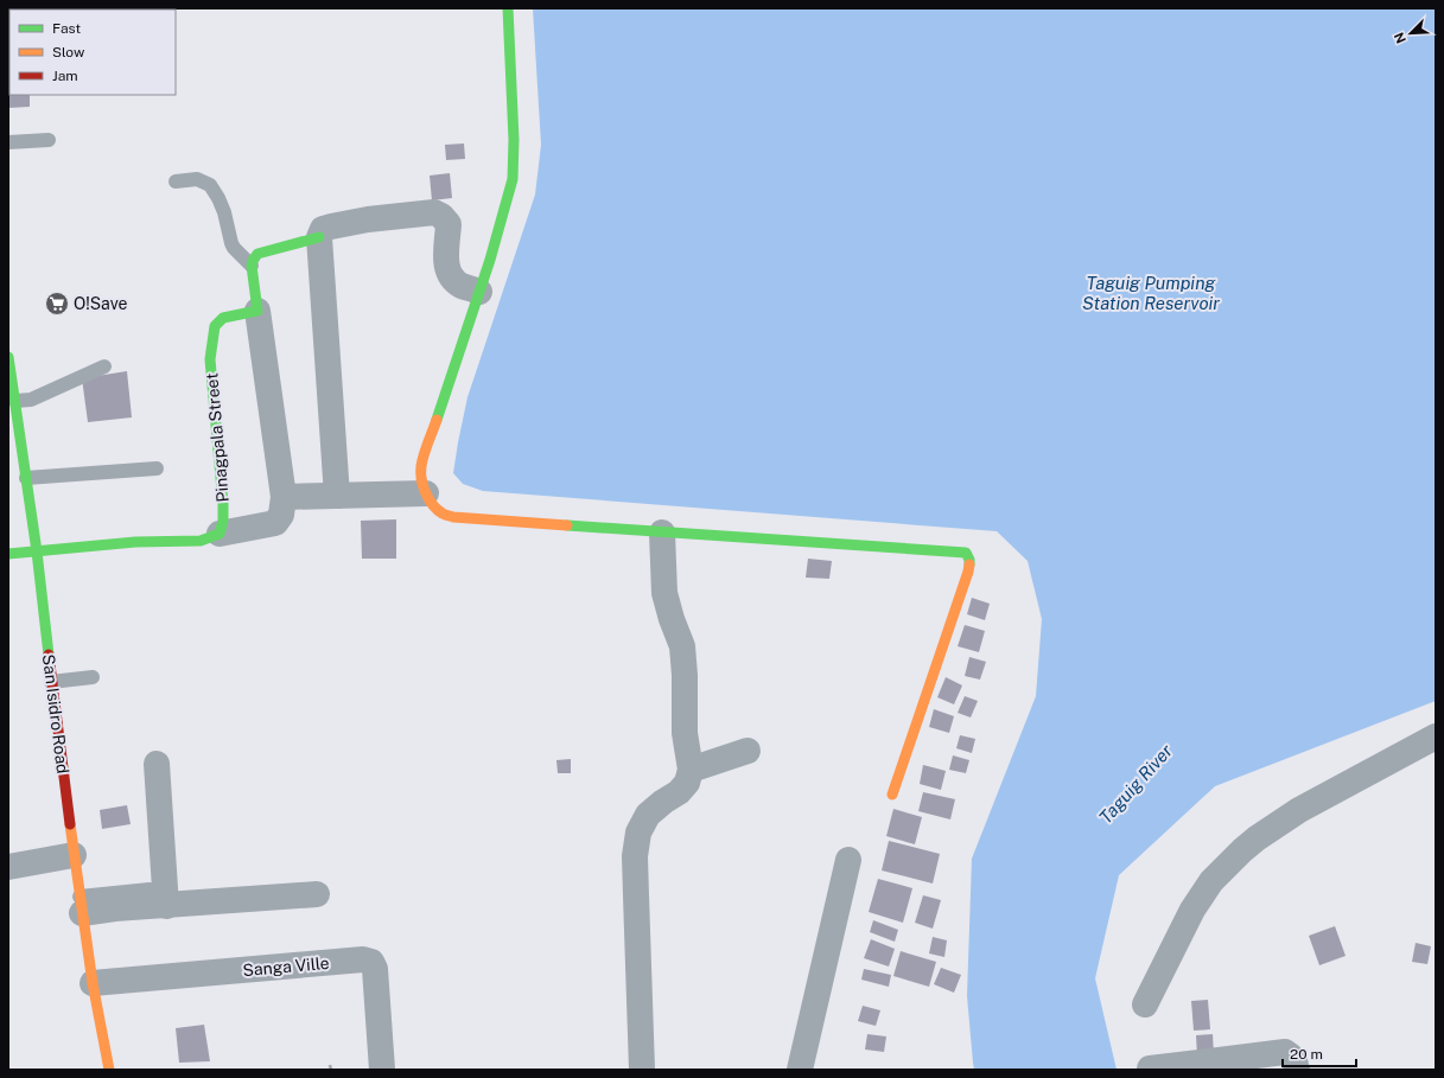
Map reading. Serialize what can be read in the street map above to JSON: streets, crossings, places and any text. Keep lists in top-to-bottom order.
{
  "streets": {
    "street": ["Pinagpala Street", "San Isidro Road", "Sanga Ville"]
  },
  "crossings": [
    ["San Isidro Road", "Sanga Ville"]
  ],
  "water": ["Taguig Pumping Station Reservoir", "Taguig River"],
  "places": {
    "supermarket": ["O!Save"]
  },
  "legend": ["Fast", "Slow", "Jam"],
  "scale_bar": "20 m",
  "north": "bottom left"
}
